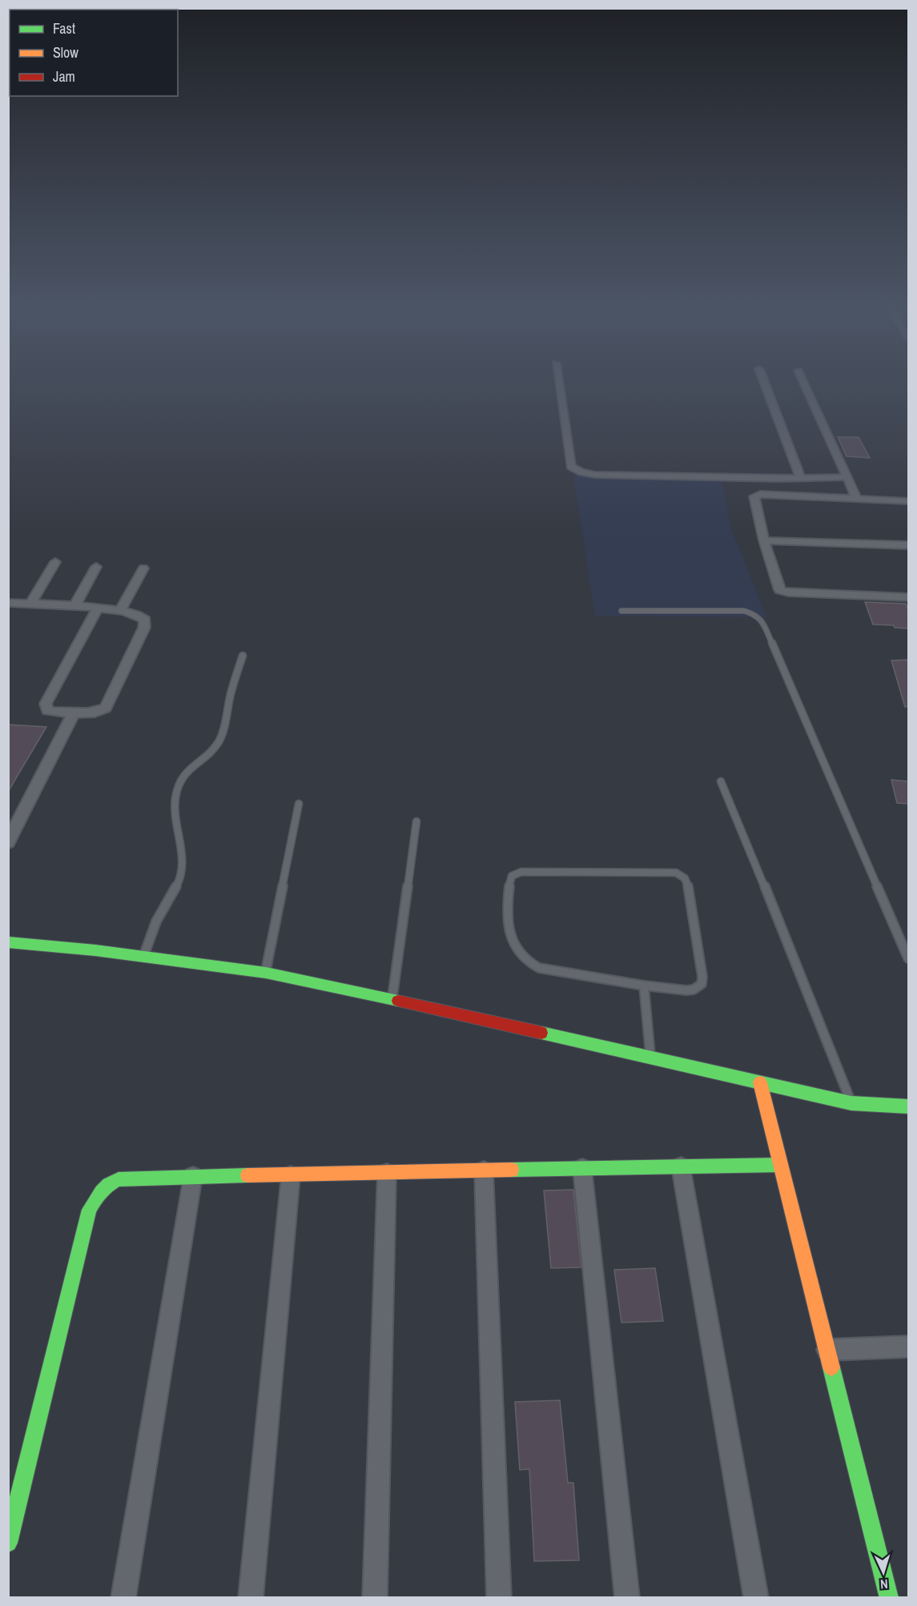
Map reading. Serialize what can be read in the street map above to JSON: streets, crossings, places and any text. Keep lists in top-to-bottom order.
{
  "legend": ["Fast", "Slow", "Jam"],
  "north": "bottom"
}
